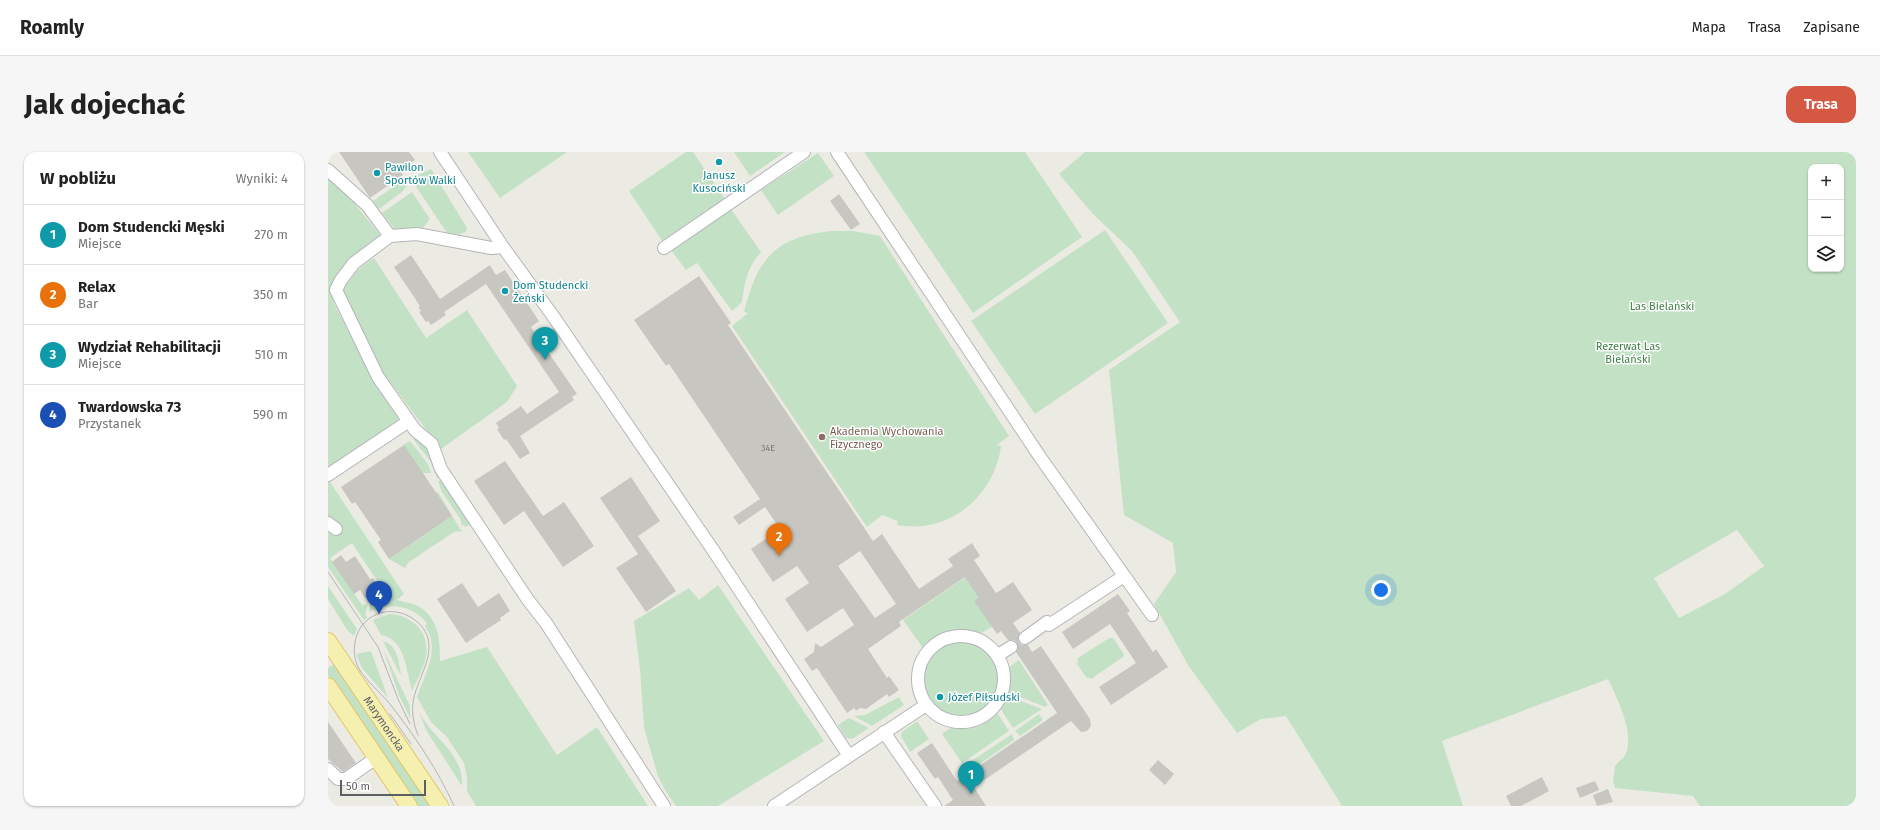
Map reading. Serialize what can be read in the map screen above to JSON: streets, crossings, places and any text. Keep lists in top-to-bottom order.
{
  "streets": {
    "main road": ["Marymoncka"]
  },
  "parks": ["Las Bielański", "Rezerwat Las Bielański"],
  "places": [
    "Janusz Kusociński",
    "Pawilon Sportów Walki",
    "Dom Studencki Żeński",
    "Akademia Wychowania Fizycznego",
    "Józef Piłsudski"
  ],
  "house_numbers": ["34E"],
  "scale_bar": "50 m",
  "page": {
    "header": "Roamly",
    "nav": ["Mapa", "Trasa", "Zapisane"],
    "buttons": "Trasa",
    "title": "Jak dojechać",
    "heading": ["W pobliżu", "Wyniki: 4"],
    "map_buttons": ["+", "−"],
    "list": [
      {
        "mark": "1",
        "name": "Dom Studencki Męski",
        "note": "Miejsce",
        "value": "270 m"
      },
      {
        "mark": "2",
        "name": "Relax",
        "note": "Bar",
        "value": "350 m"
      },
      {
        "mark": "3",
        "name": "Wydział Rehabilitacji",
        "note": "Miejsce",
        "value": "510 m"
      },
      {
        "mark": "4",
        "name": "Twardowska 73",
        "note": "Przystanek",
        "value": "590 m"
      }
    ],
    "pins": [
      "3",
      "2",
      "4",
      "1"
    ],
    "scale": "50 m"
  }
}
